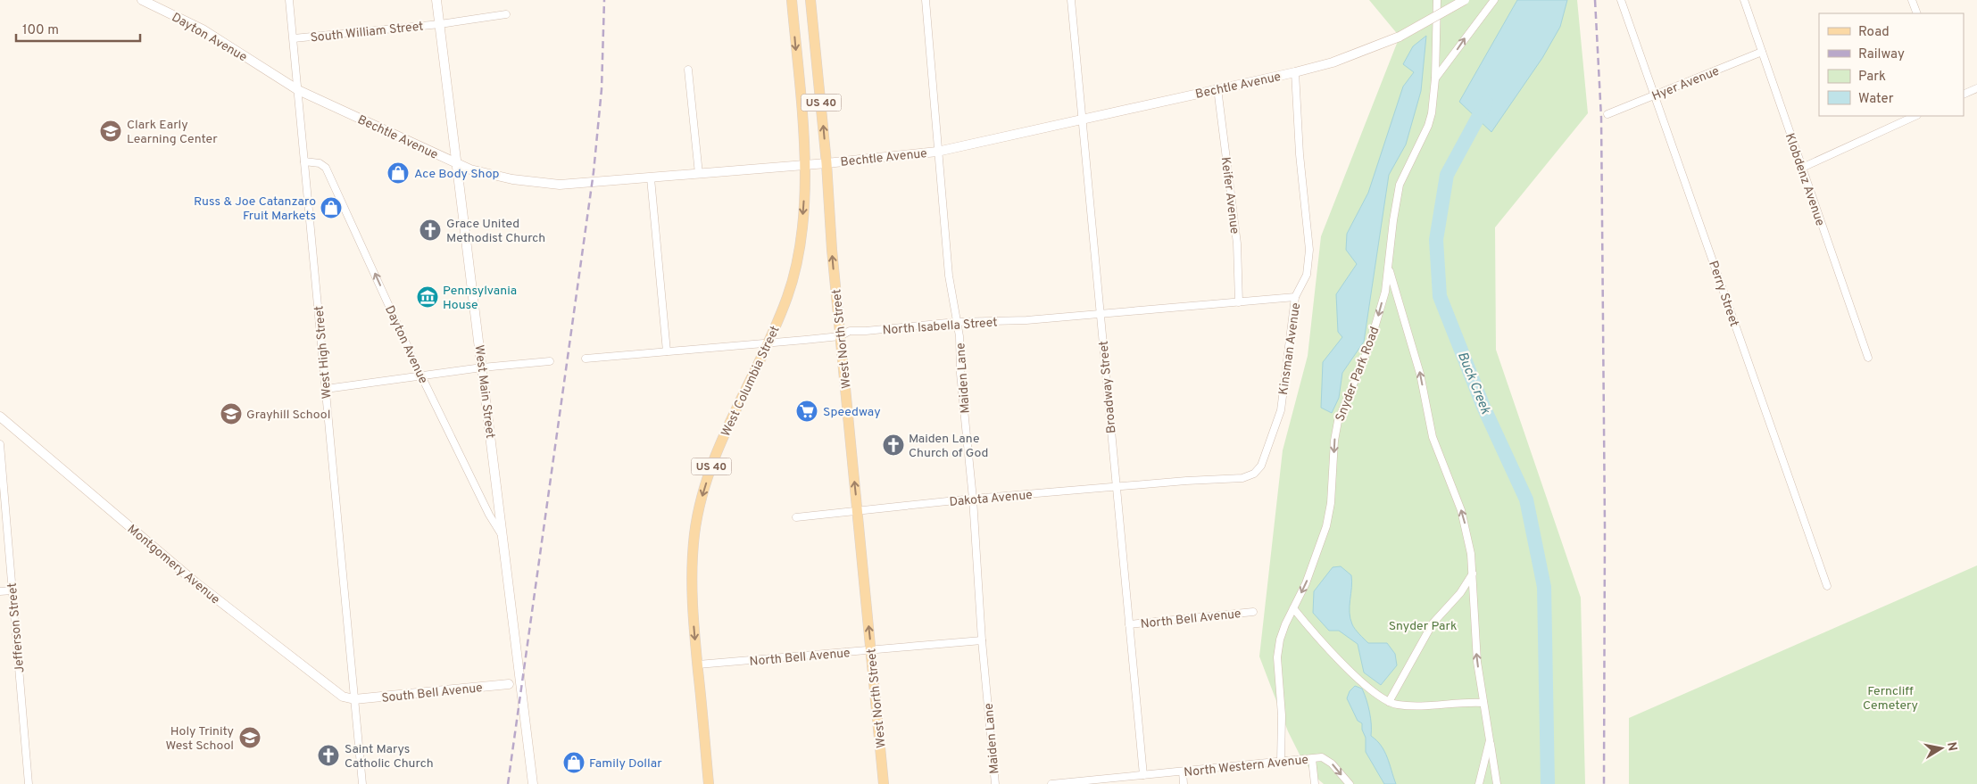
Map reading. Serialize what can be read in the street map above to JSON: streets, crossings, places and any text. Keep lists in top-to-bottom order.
{
  "streets": {
    "main road": ["US 40", "West North Street", "West Columbia Street"],
    "street": [
      "South William Street",
      "Dayton Avenue",
      "Hyer Avenue",
      "Bechtle Avenue",
      "Klobdenz Avenue",
      "Keifer Avenue",
      "Perry Street",
      "North Isabella Street",
      "Kinsman Avenue",
      "West High Street",
      "Snyder Park Road",
      "Maiden Lane",
      "Broadway Street",
      "West Main Street",
      "Dakota Avenue",
      "Montgomery Avenue",
      "North Bell Avenue",
      "Jefferson Street",
      "South Bell Avenue",
      "North Western Avenue"
    ]
  },
  "crossings": [
    ["South William Street", "West High Street"],
    ["South William Street", "West Main Street"],
    ["Dayton Avenue", "Bechtle Avenue"],
    ["Dayton Avenue", "West High Street"],
    ["Dayton Avenue", "West Main Street"],
    ["Hyer Avenue", "Klobdenz Avenue"],
    ["Hyer Avenue", "Perry Street"],
    ["Bechtle Avenue", "US 40"],
    ["Bechtle Avenue", "Keifer Avenue"],
    ["Bechtle Avenue", "West North Street"],
    ["Bechtle Avenue", "Kinsman Avenue"],
    ["Bechtle Avenue", "West High Street"],
    ["Bechtle Avenue", "Maiden Lane"],
    ["Bechtle Avenue", "West Columbia Street"],
    ["Bechtle Avenue", "Broadway Street"],
    ["Bechtle Avenue", "West Main Street"],
    ["US 40", "West Columbia Street"],
    ["Keifer Avenue", "North Isabella Street"],
    ["North Isabella Street", "West North Street"],
    ["North Isabella Street", "Kinsman Avenue"],
    ["North Isabella Street", "Maiden Lane"],
    ["North Isabella Street", "West Columbia Street"],
    ["North Isabella Street", "Broadway Street"],
    ["West North Street", "Dakota Avenue"],
    ["West North Street", "North Bell Avenue"],
    ["Kinsman Avenue", "Dakota Avenue"],
    ["West High Street", "Montgomery Avenue"],
    ["West High Street", "South Bell Avenue"],
    ["Snyder Park Road", "North Western Avenue"],
    ["Maiden Lane", "Dakota Avenue"],
    ["Maiden Lane", "North Bell Avenue"],
    ["West Columbia Street", "North Bell Avenue"],
    ["Broadway Street", "Dakota Avenue"],
    ["Broadway Street", "North Bell Avenue"],
    ["Broadway Street", "North Western Avenue"],
    ["Montgomery Avenue", "South Bell Avenue"]
  ],
  "one_way": ["Dayton Avenue", "West North Street", "West Columbia Street"],
  "water": ["Buck Creek"],
  "parks": ["Snyder Park", "Ferncliff Cemetery"],
  "places": {
    "school or university": ["Clark Early Learning Center", "Grayhill School", "Holy Trinity West School"],
    "shop": ["Ace Body Shop", "Russ & Joe Catanzaro Fruit Markets", "Family Dollar"],
    "church": ["Grace United Methodist Church", "Maiden Lane Church of God", "Saint Marys Catholic Church"],
    "museum": ["Pennsylvania House"],
    "supermarket": ["Speedway"]
  },
  "legend": [
    "Road",
    "Railway",
    "Park",
    "Water"
  ],
  "scale_bar": "100 m",
  "north": "right"
}
